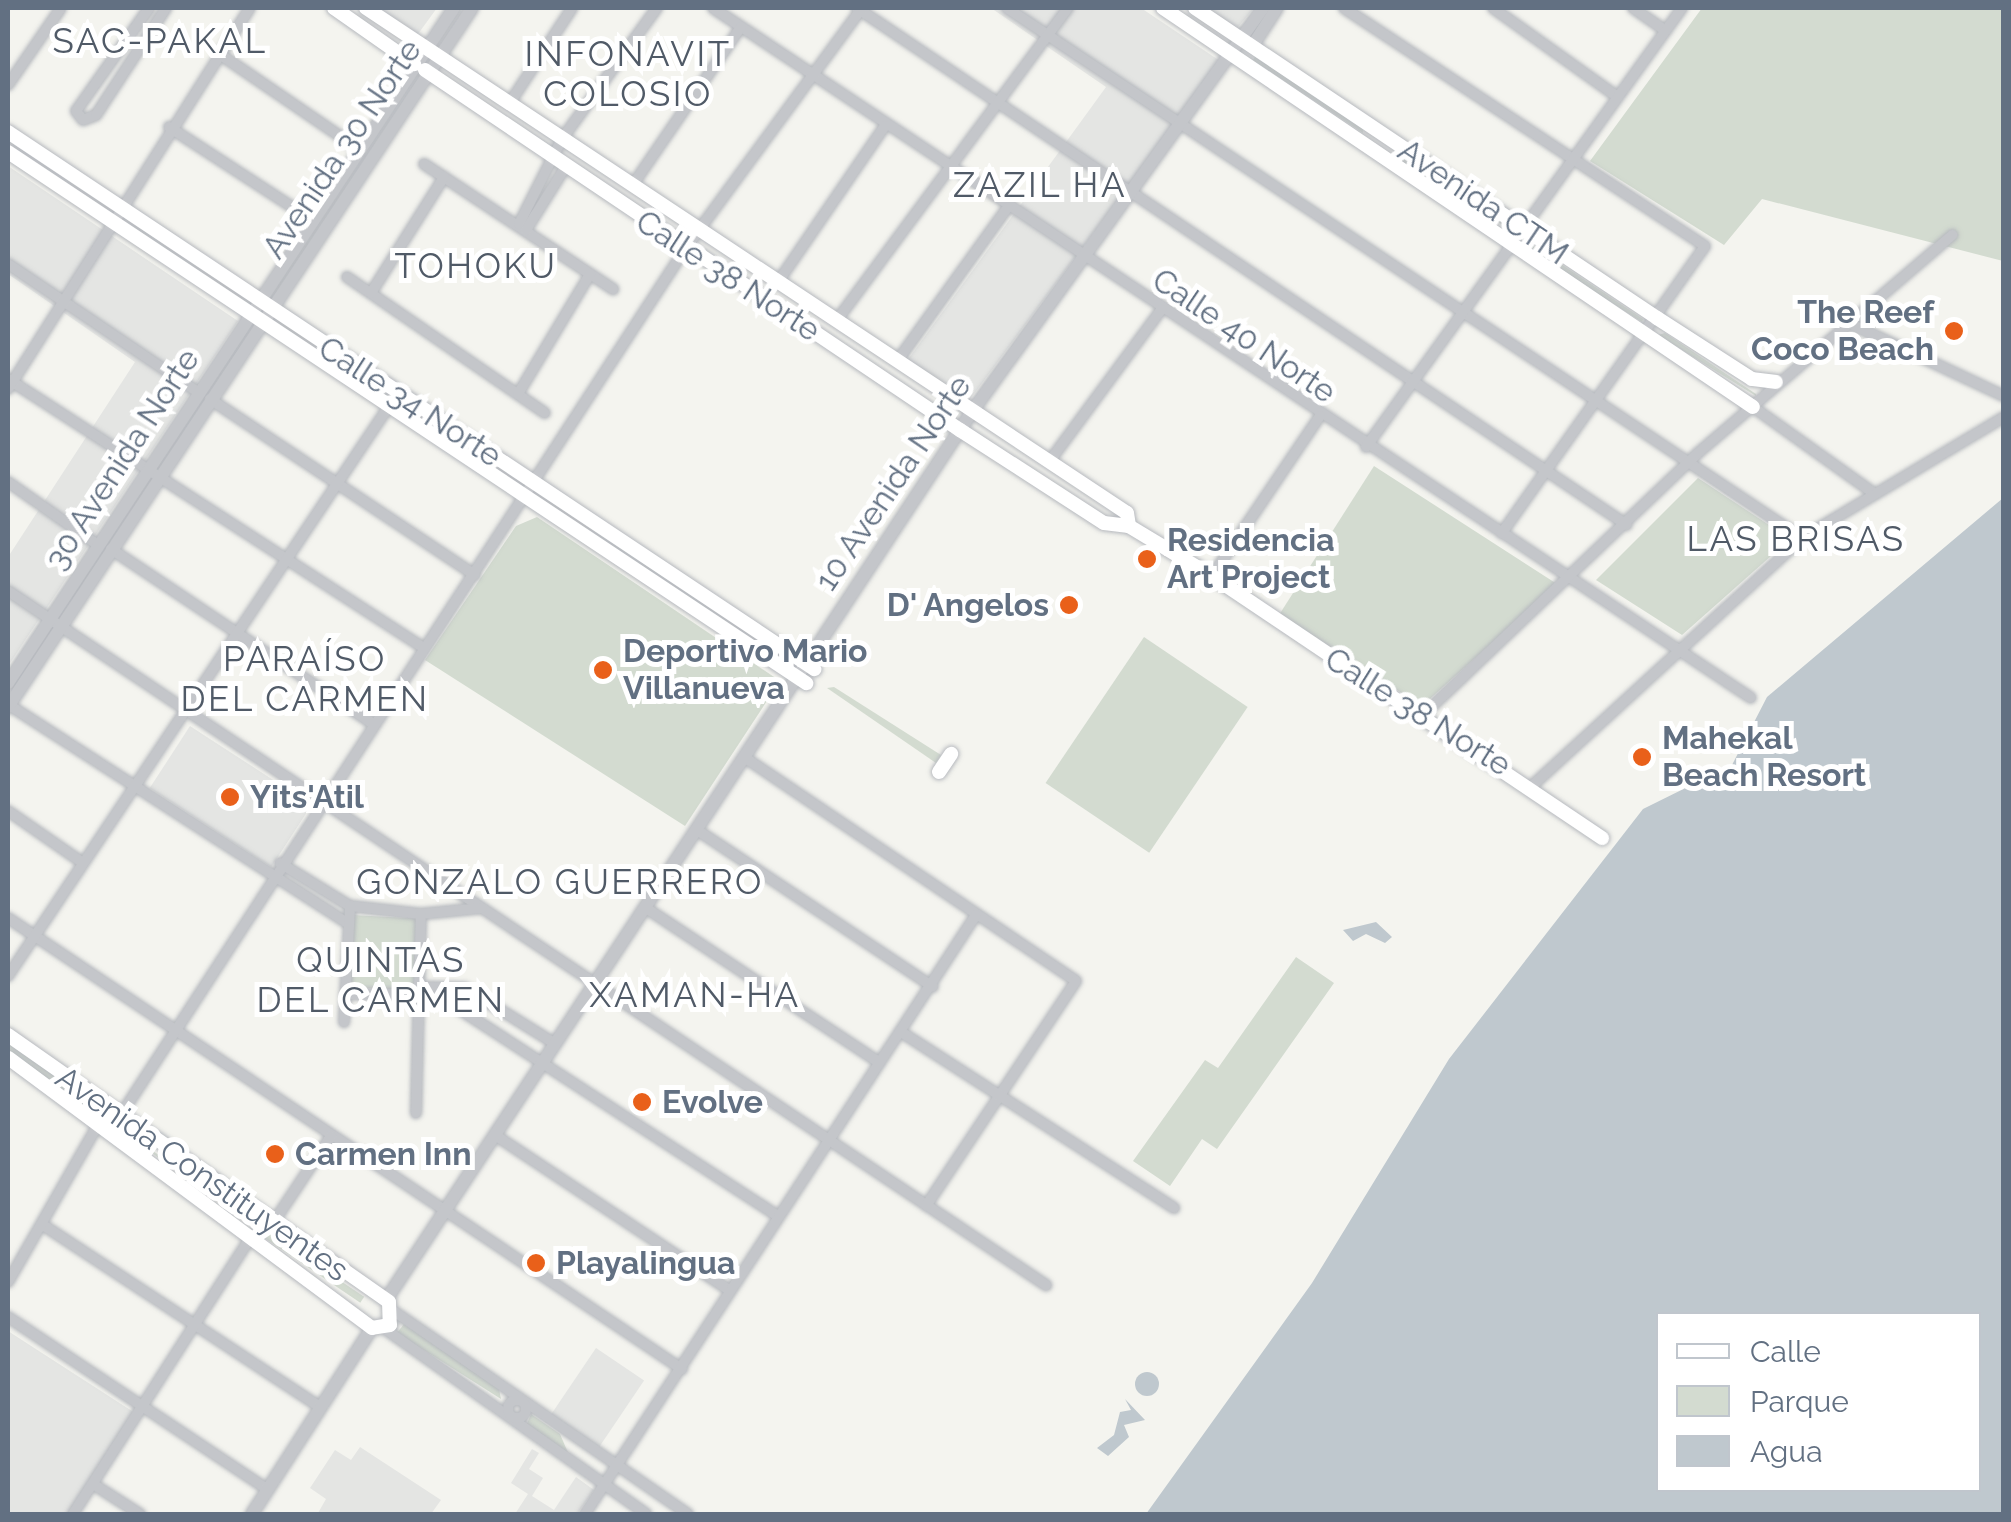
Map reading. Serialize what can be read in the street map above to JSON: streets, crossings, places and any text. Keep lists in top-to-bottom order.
{
  "streets": {
    "main road": [
      "Avenida CTM",
      "Calle 38 Norte",
      "Calle 34 Norte",
      "Avenida Constituyentes"
    ],
    "street": [
      "Avenida 30 Norte",
      "Calle 40 Norte",
      "30 Avenida Norte",
      "10 Avenida Norte"
    ]
  },
  "crossings": [
    ["Avenida 30 Norte", "Calle 38 Norte"],
    ["Avenida 30 Norte", "Calle 34 Norte"],
    ["Avenida 30 Norte", "30 Avenida Norte"],
    ["Avenida CTM", "10 Avenida Norte"],
    ["Calle 38 Norte", "10 Avenida Norte"],
    ["Calle 40 Norte", "10 Avenida Norte"],
    ["Calle 34 Norte", "30 Avenida Norte"],
    ["Calle 34 Norte", "10 Avenida Norte"],
    ["10 Avenida Norte", "Avenida Constituyentes"]
  ],
  "districts": [
    "SAC-PAKAL",
    "INFONAVIT COLOSIO",
    "ZAZIL HA",
    "TOHOKU",
    "LAS BRISAS",
    "PARAÍSO DEL CARMEN",
    "GONZALO GUERRERO",
    "QUINTAS DEL CARMEN",
    "XAMAN-HA"
  ],
  "places": [
    "The Reef Coco Beach",
    "Residencia Art Project",
    "D' Angelos",
    "Deportivo Mario Villanueva",
    "Mahekal Beach Resort",
    "Yits'Atil",
    "Evolve",
    "Carmen Inn",
    "Playalingua"
  ],
  "legend": ["Calle", "Parque", "Agua"]
}
